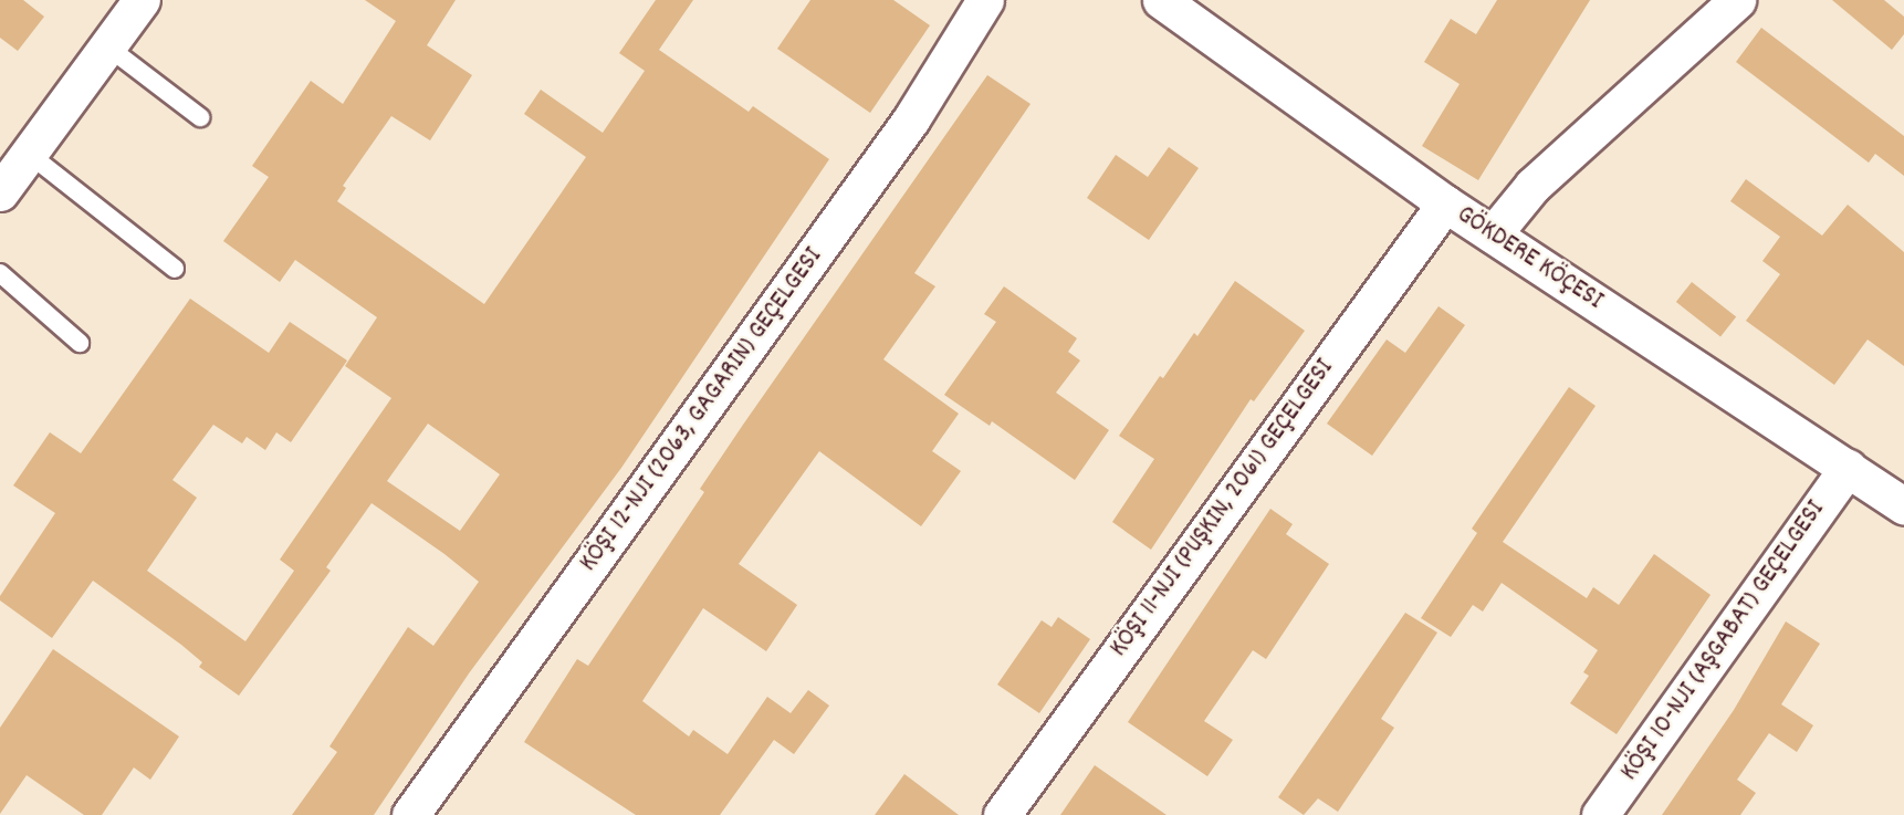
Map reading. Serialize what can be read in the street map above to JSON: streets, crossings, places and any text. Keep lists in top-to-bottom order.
{
  "streets": {
    "street": [
      "GÖKDERE KÖÇESI",
      "KÖŞI 12-NJI (2063, GAGARIN) GEÇELGESI",
      "KÖŞI 11-NJI (PUŞKIN, 2061) GEÇELGESI",
      "KÖŞI 10-NJI (AŞGABAT) GEÇELGESI"
    ]
  },
  "crossings": [
    ["GÖKDERE KÖÇESI", "KÖŞI 11-NJI (PUŞKIN, 2061) GEÇELGESI"],
    ["GÖKDERE KÖÇESI", "KÖŞI 10-NJI (AŞGABAT) GEÇELGESI"]
  ]
}
